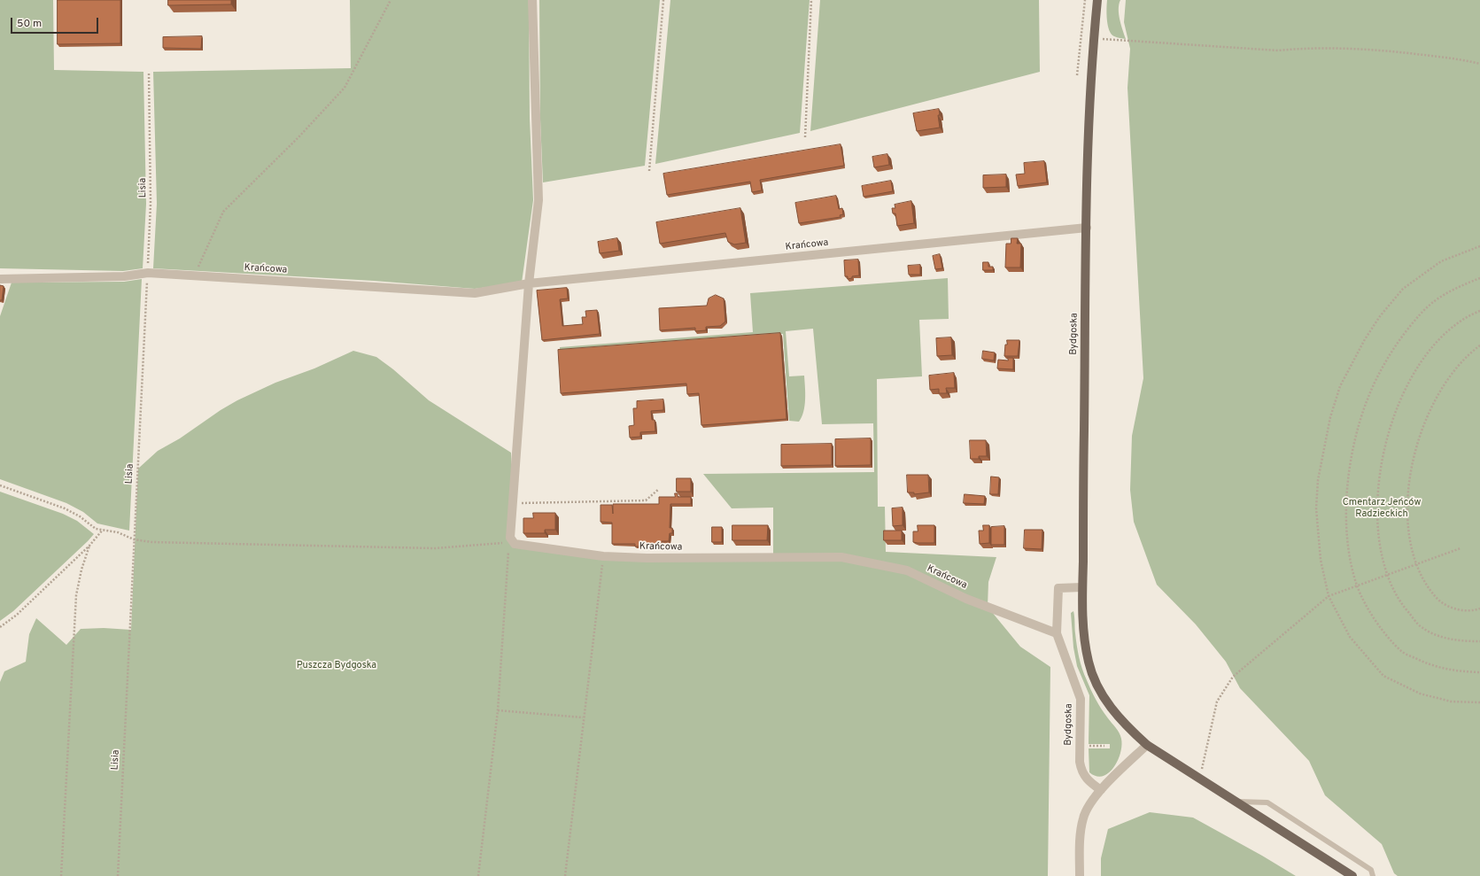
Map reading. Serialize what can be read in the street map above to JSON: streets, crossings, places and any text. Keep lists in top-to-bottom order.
{
  "streets": {
    "main road": ["Bydgoska"],
    "street": ["Krańcowa"],
    "path": ["Lisia"]
  },
  "crossings": [
    ["Lisia", "Krańcowa"],
    ["Krańcowa", "Bydgoska"]
  ],
  "parks": ["Cmentarz Jeńców Radzieckich", "Puszcza Bydgoska"],
  "scale_bar": "50 m"
}
